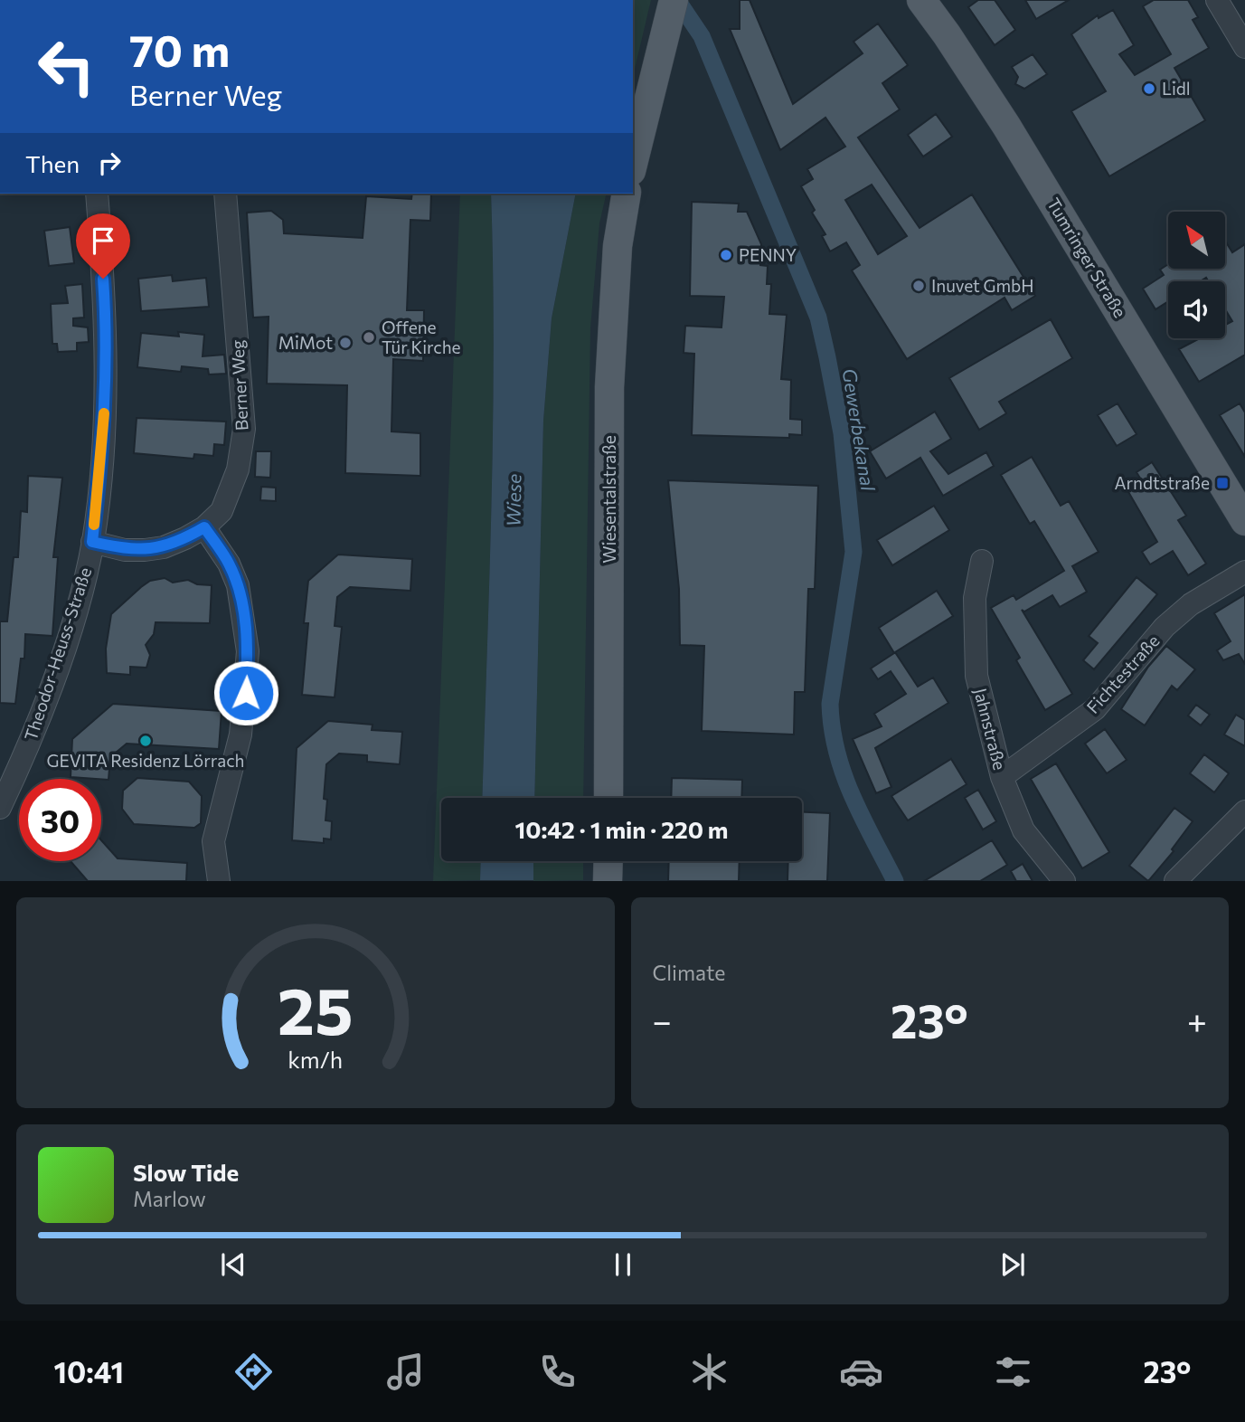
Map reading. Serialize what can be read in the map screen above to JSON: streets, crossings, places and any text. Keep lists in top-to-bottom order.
{
  "streets": {
    "main road": ["Tumringer Straße", "Wiesentalstraße"],
    "street": [
      "Berner Weg",
      "Theodor-Heuss-Straße",
      "Fichtestraße",
      "Jahnstraße"
    ]
  },
  "crossings": [
    ["Berner Weg", "Theodor-Heuss-Straße"],
    ["Fichtestraße", "Jahnstraße"]
  ],
  "water": ["Gewerbekanal", "Wiese"],
  "places": {
    "other": [
      "Lidl",
      "PENNY",
      "Inuvet GmbH",
      "Offene Tür Kirche",
      "MiMot",
      "GEVITA Residenz Lörrach"
    ],
    "transit": ["Arndtstraße"]
  },
  "north": "top left",
  "page": {
    "turn": ["70 m", "Berner Weg"],
    "then": "Then",
    "limit": "30",
    "trip": "10:42 · 1 min · 220 m",
    "tile": "Climate",
    "heat": ["−", "23°", "+"],
    "song": ["Slow Tide", "Marlow"],
    "tabs": ["10:41", "23°"],
    "gauge": ["25", "km/h"]
  }
}
